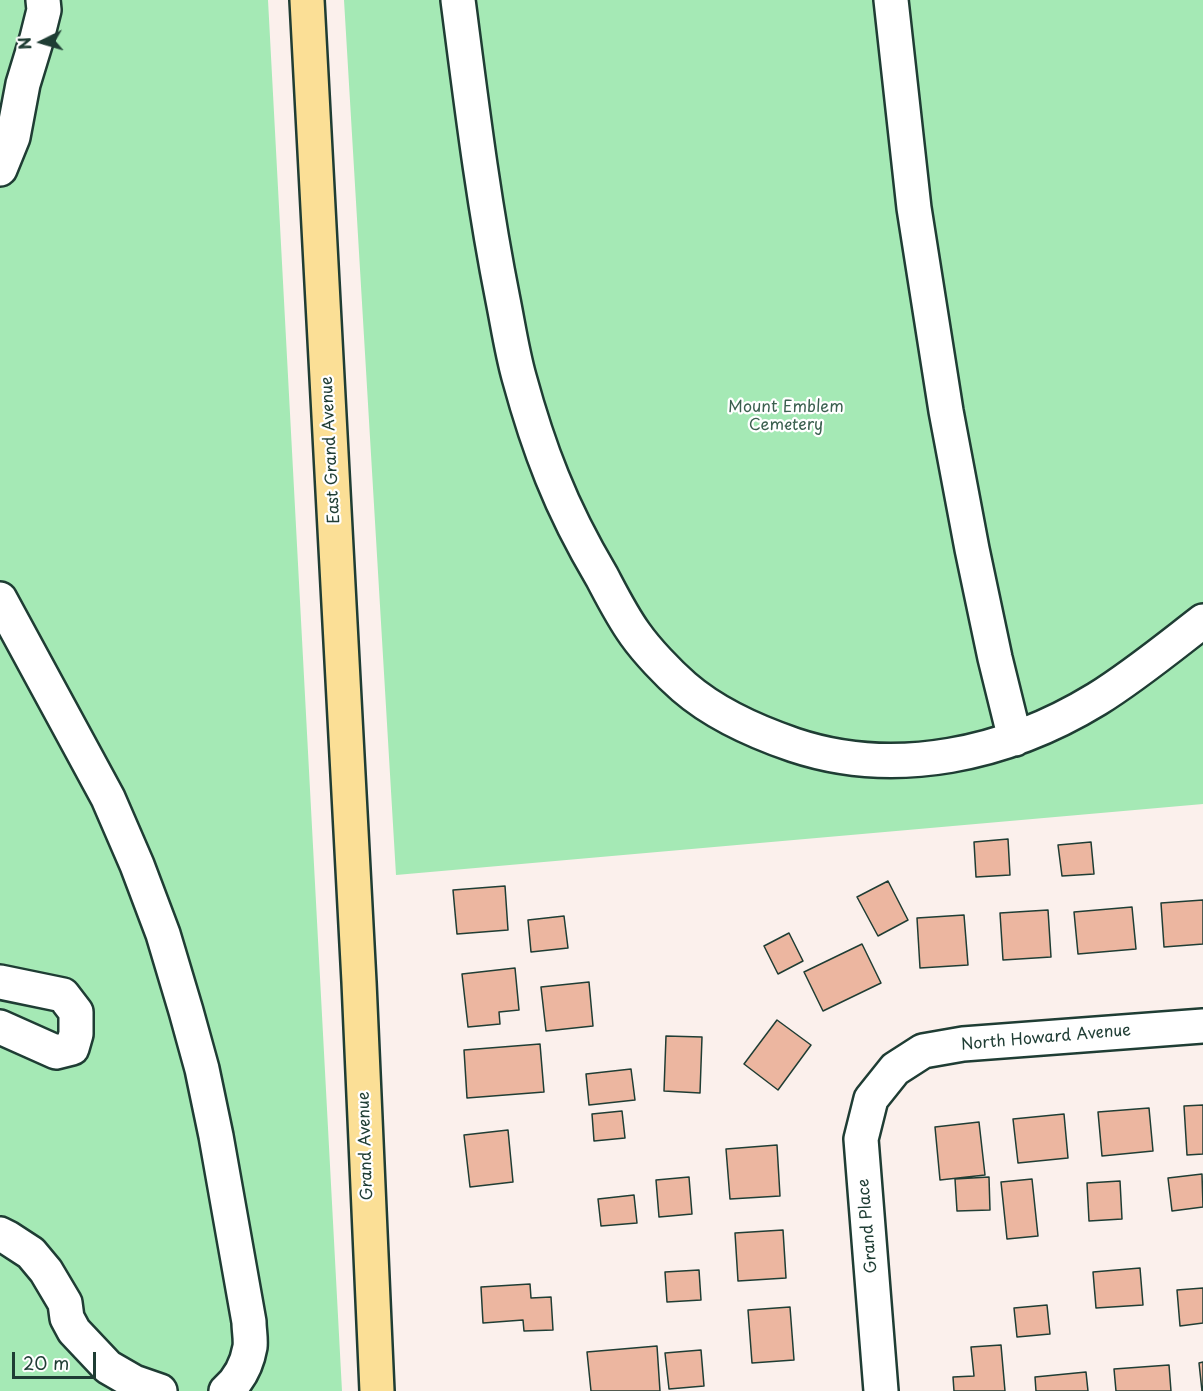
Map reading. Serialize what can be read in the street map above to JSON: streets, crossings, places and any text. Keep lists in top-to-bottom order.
{
  "streets": {
    "main road": ["East Grand Avenue", "Grand Avenue"],
    "street": ["North Howard Avenue", "Grand Place"]
  },
  "crossings": [
    ["East Grand Avenue", "Grand Avenue"],
    ["North Howard Avenue", "Grand Place"]
  ],
  "parks": ["Mount Emblem Cemetery"],
  "scale_bar": "20 m",
  "north": "left"
}
